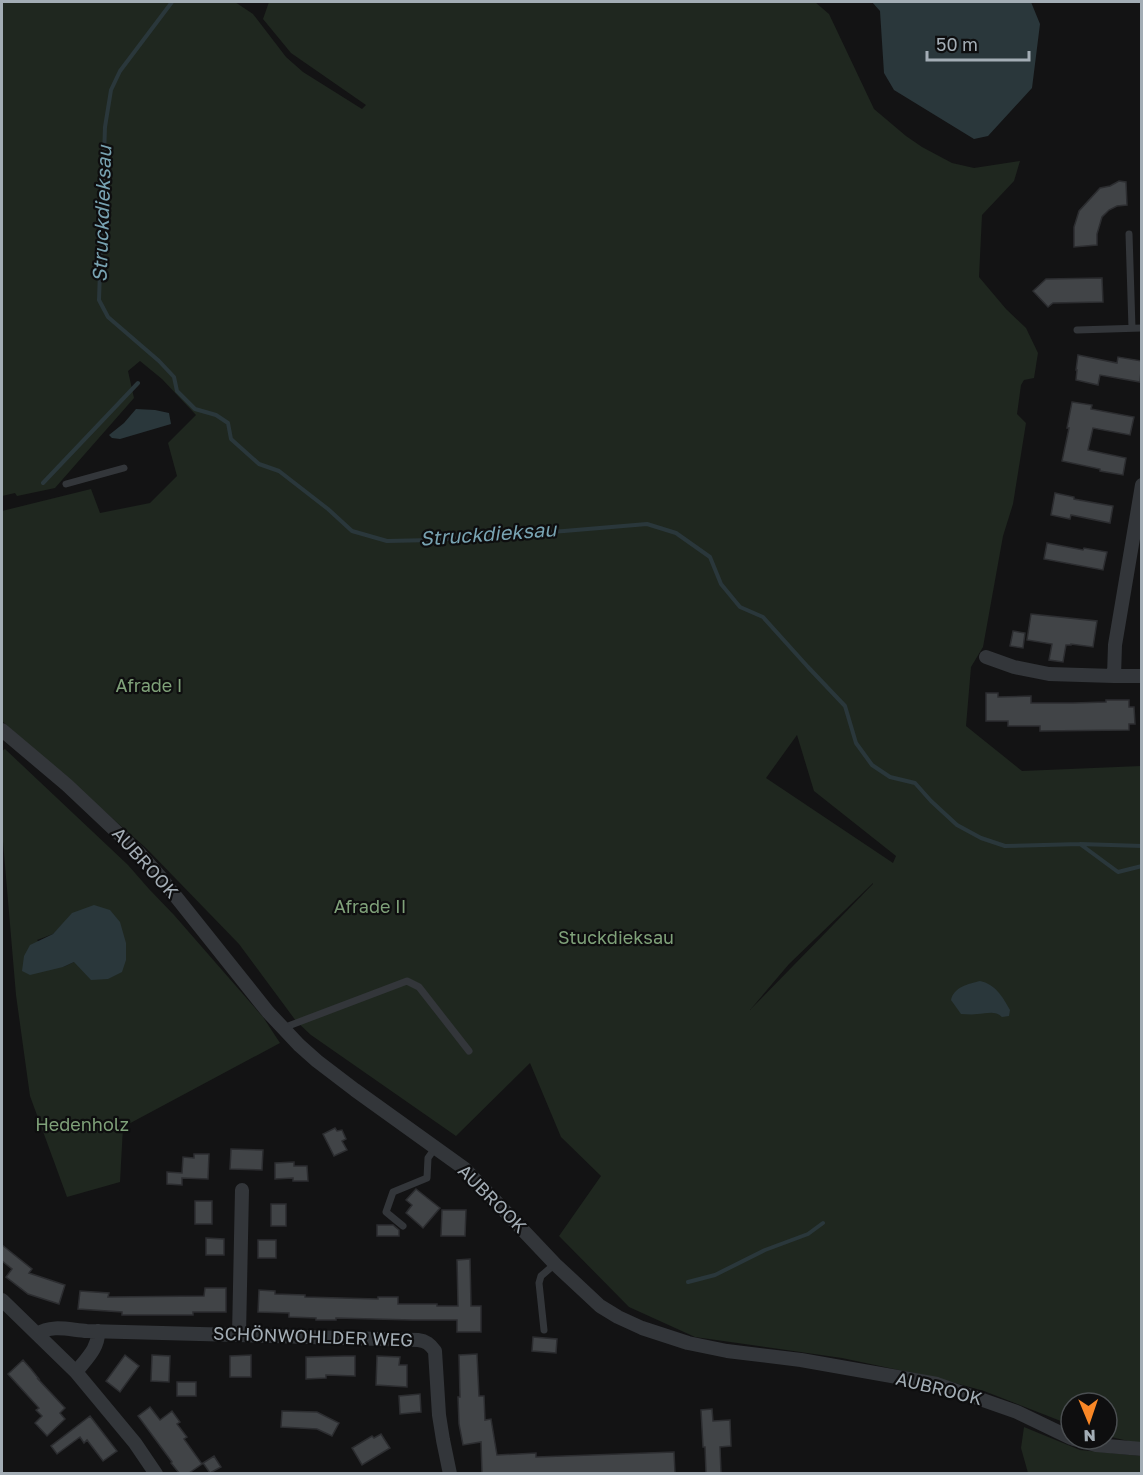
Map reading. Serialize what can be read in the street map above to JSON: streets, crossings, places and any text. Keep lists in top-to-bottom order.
{
  "streets": {
    "street": ["AUBROOK", "SCHÖNWOHLDER WEG"]
  },
  "water": ["Struckdieksau"],
  "parks": [
    "Afrade I",
    "Afrade II",
    "Stuckdieksau",
    "Hedenholz"
  ],
  "scale_bar": "50 m",
  "north": "bottom"
}
